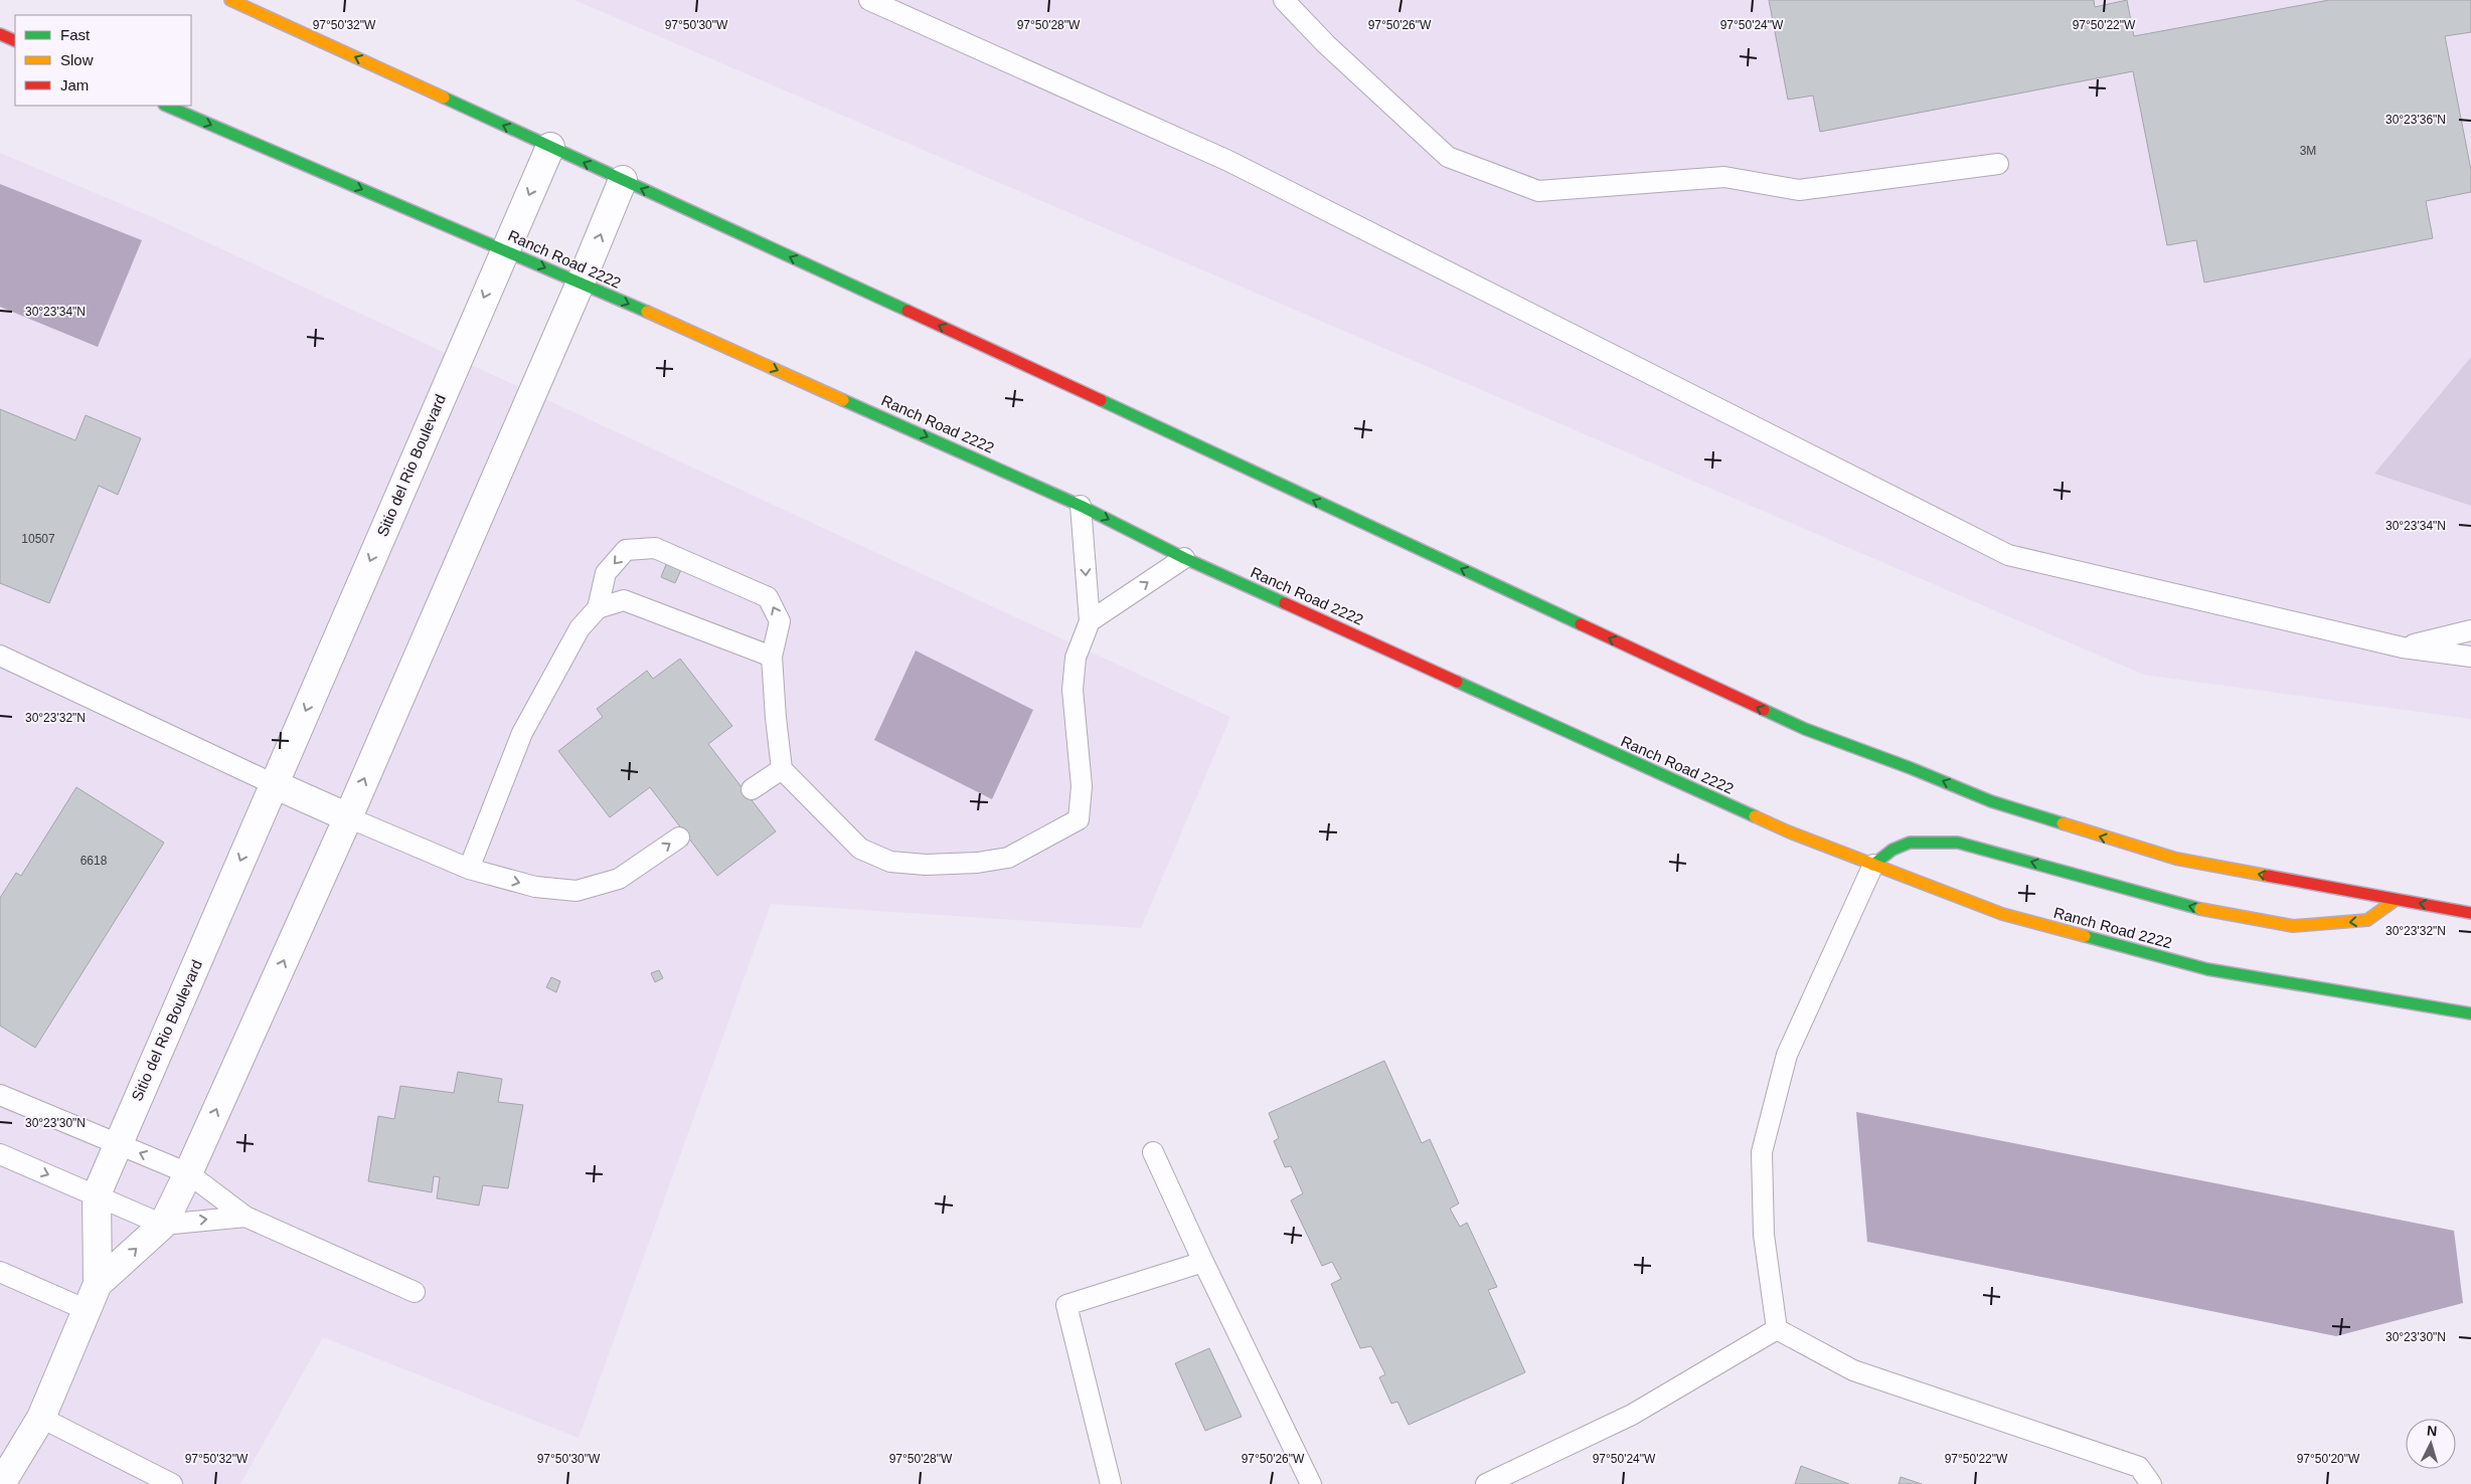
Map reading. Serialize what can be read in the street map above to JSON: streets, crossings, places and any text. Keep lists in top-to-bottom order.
{
  "streets": {
    "main road": ["Ranch Road 2222"],
    "street": ["Sitio del Rio Boulevard"]
  },
  "crossings": [
    ["Ranch Road 2222", "Sitio del Rio Boulevard"]
  ],
  "one_way": ["Ranch Road 2222"],
  "house_numbers": ["3M", "10507", "6618"],
  "legend": ["Fast", "Slow", "Jam"],
  "north": "top",
  "coordinates": [
    "97°50'32\"W",
    "97°50'30\"W",
    "97°50'28\"W",
    "97°50'26\"W",
    "97°50'24\"W",
    "97°50'22\"W",
    "30°23'36\"N",
    "30°23'34\"N",
    "30°23'32\"N",
    "30°23'30\"N",
    "97°50'20\"W"
  ]
}
